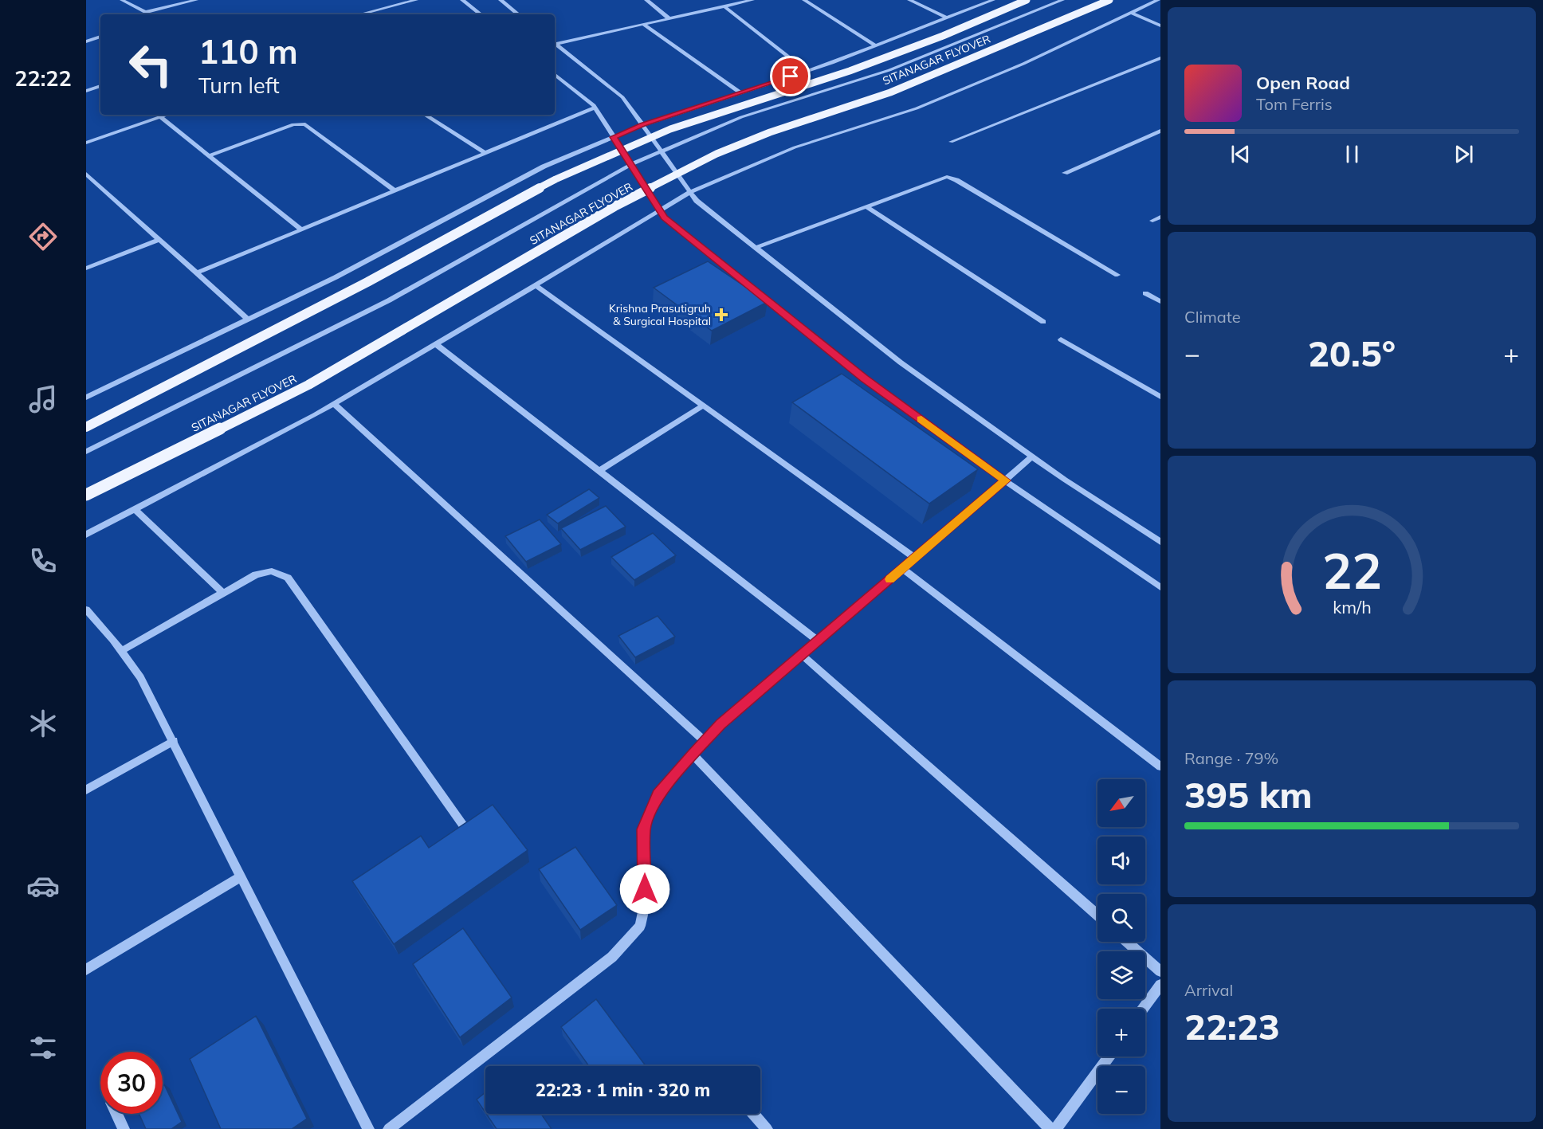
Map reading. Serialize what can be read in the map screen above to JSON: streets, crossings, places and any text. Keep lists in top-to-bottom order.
{
  "streets": {
    "main road": ["SITANAGAR FLYOVER"]
  },
  "places": {
    "health": ["Krishna Prasutigruh & Surgical Hospital"]
  },
  "north": "bottom left",
  "page": {
    "tabs": "22:22",
    "turn": ["110 m", "Turn left"],
    "song": ["Open Road", "Tom Ferris"],
    "tile": [
      "Climate",
      ["Range · 79%", "395 km"],
      ["Arrival", "22:23"]
    ],
    "heat": ["−", "20.5°", "+"],
    "map_buttons": ["+", "−"],
    "limit": "30",
    "trip": "22:23 · 1 min · 320 m",
    "gauge": ["22", "km/h"]
  }
}
